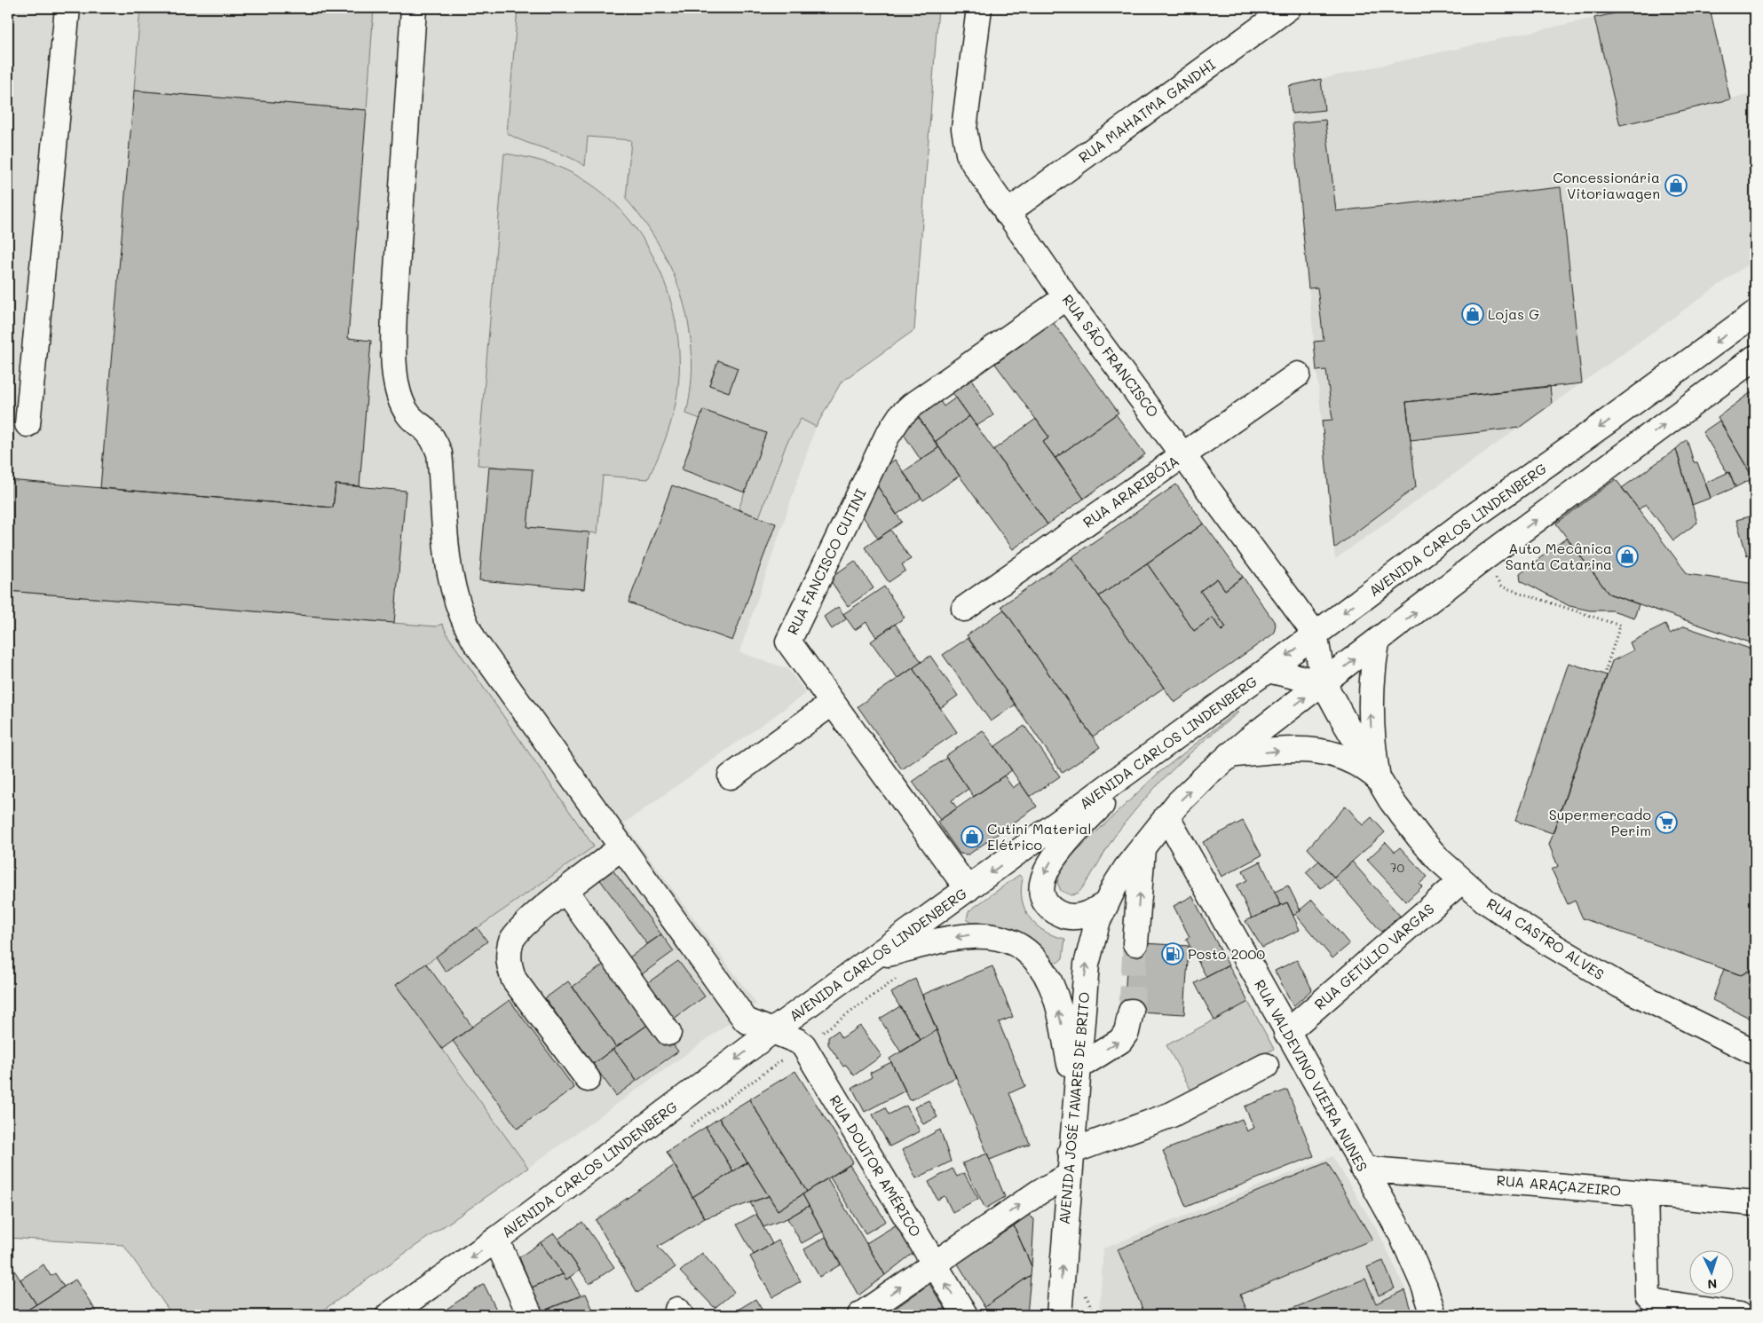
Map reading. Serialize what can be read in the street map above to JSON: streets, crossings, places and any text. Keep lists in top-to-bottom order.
{
  "streets": {
    "street": [
      "RUA MAHATMA GANDHI",
      "RUA SÃO FRANCISCO",
      "RUA ARARIBÓIA",
      "AVENIDA CARLOS LINDENBERG",
      "RUA FANCISCO CUTINI",
      "RUA CASTRO ALVES",
      "RUA GETÚLIO VARGAS",
      "RUA VALDEVINO VIEIRA NUNES",
      "AVENIDA JOSÉ TAVARES DE BRITO",
      "RUA DOUTOR AMÉRICO",
      "RUA ARAÇAZEIRO"
    ]
  },
  "crossings": [
    ["RUA MAHATMA GANDHI", "RUA SÃO FRANCISCO"],
    ["RUA SÃO FRANCISCO", "RUA ARARIBÓIA"],
    ["RUA SÃO FRANCISCO", "AVENIDA CARLOS LINDENBERG"],
    ["RUA SÃO FRANCISCO", "RUA FANCISCO CUTINI"],
    ["RUA SÃO FRANCISCO", "RUA CASTRO ALVES"],
    ["AVENIDA CARLOS LINDENBERG", "RUA FANCISCO CUTINI"],
    ["AVENIDA CARLOS LINDENBERG", "RUA DOUTOR AMÉRICO"],
    ["RUA CASTRO ALVES", "RUA GETÚLIO VARGAS"],
    ["RUA GETÚLIO VARGAS", "RUA VALDEVINO VIEIRA NUNES"],
    ["RUA VALDEVINO VIEIRA NUNES", "RUA ARAÇAZEIRO"]
  ],
  "one_way": ["AVENIDA JOSÉ TAVARES DE BRITO"],
  "places": {
    "shop": [
      "Concessionária Vitoriawagen",
      "Lojas G",
      "Auto Mecânica Santa Catarina",
      "Cutini Material Elétrico"
    ],
    "supermarket": ["Supermercado Perim"],
    "fuel station": ["Posto 2000"]
  },
  "house_numbers": ["70"],
  "north": "bottom"
}
